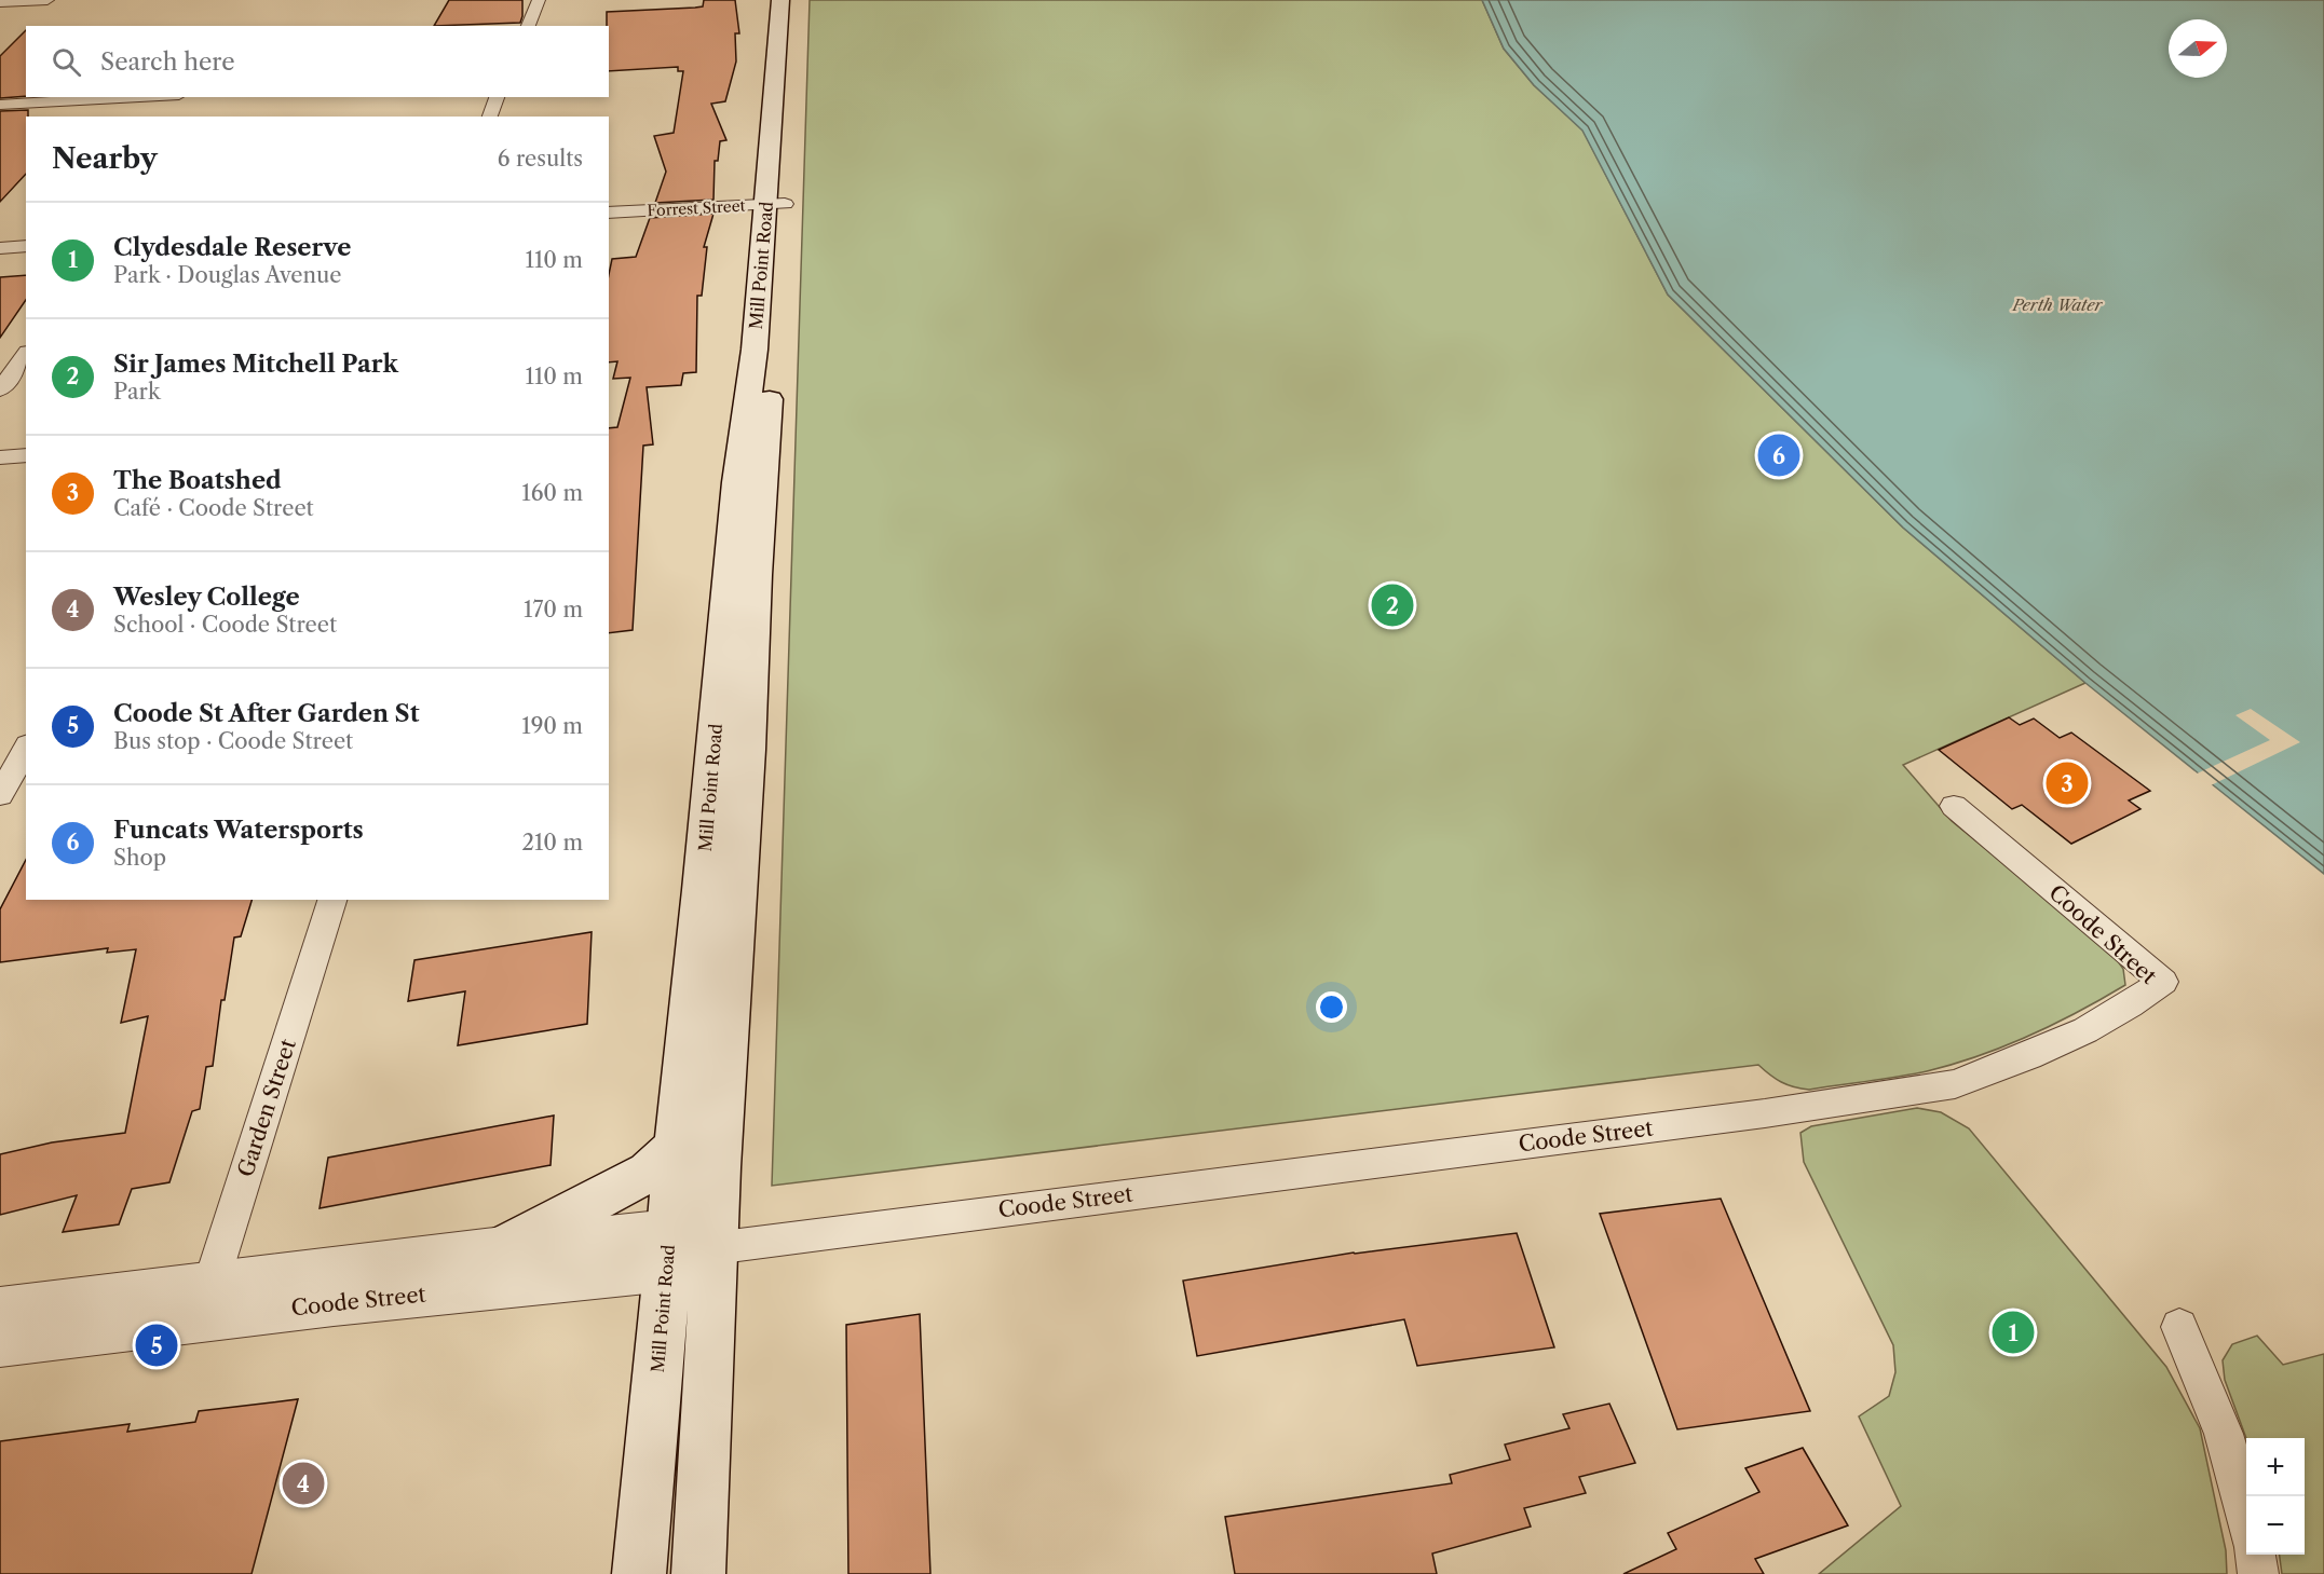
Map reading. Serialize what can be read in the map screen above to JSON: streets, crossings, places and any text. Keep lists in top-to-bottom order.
{
  "streets": {
    "main road": ["Mill Point Road"],
    "street": ["Forrest Street", "Coode Street", "Garden Street"]
  },
  "crossings": [
    ["Forrest Street", "Mill Point Road"],
    ["Mill Point Road", "Coode Street"],
    ["Coode Street", "Garden Street"]
  ],
  "water": ["Perth Water"],
  "north": "right",
  "page": {
    "search": "Search here",
    "heading": ["Nearby", "6 results"],
    "list": [
      {
        "mark": "1",
        "name": "Clydesdale Reserve",
        "note": "Park · Douglas Avenue",
        "value": "110 m"
      },
      {
        "mark": "2",
        "name": "Sir James Mitchell Park",
        "note": "Park",
        "value": "110 m"
      },
      {
        "mark": "3",
        "name": "The Boatshed",
        "note": "Café · Coode Street",
        "value": "160 m"
      },
      {
        "mark": "4",
        "name": "Wesley College",
        "note": "School · Coode Street",
        "value": "170 m"
      },
      {
        "mark": "5",
        "name": "Coode St After Garden St",
        "note": "Bus stop · Coode Street",
        "value": "190 m"
      },
      {
        "mark": "6",
        "name": "Funcats Watersports",
        "note": "Shop",
        "value": "210 m"
      }
    ],
    "pins": [
      "6",
      "2",
      "3",
      "1",
      "5",
      "4"
    ],
    "map_buttons": ["+", "−"]
  }
}
